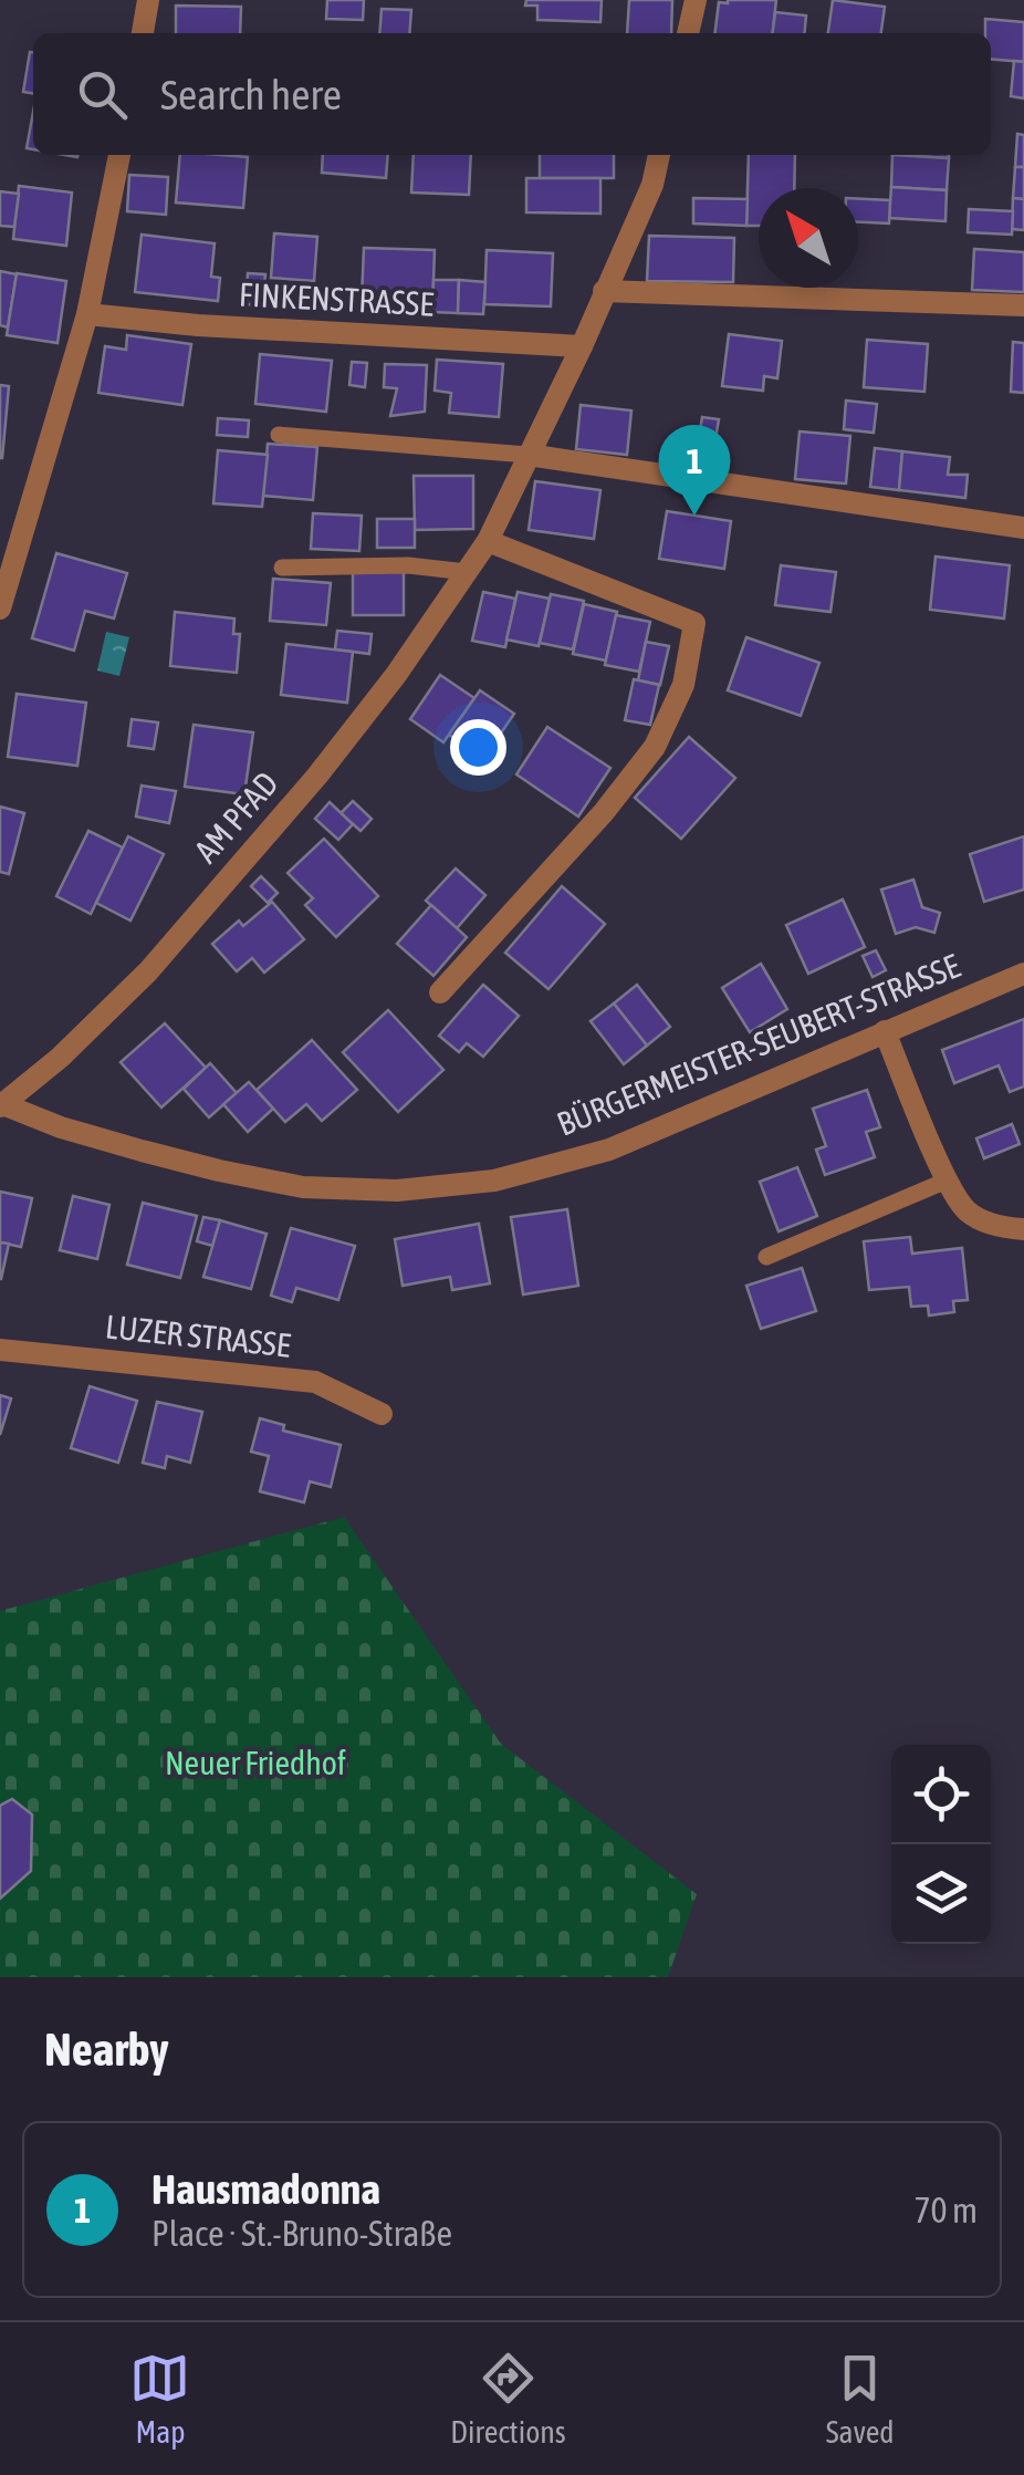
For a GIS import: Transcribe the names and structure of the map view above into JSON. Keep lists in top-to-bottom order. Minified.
{"streets":{"street":["FINKENSTRASSE","AM PFAD","BÜRGERMEISTER-SEUBERT-STRASSE","LUZER STRASSE"]},"crossings":[["FINKENSTRASSE","AM PFAD"],["AM PFAD","BÜRGERMEISTER-SEUBERT-STRASSE"]],"parks":["Neuer Friedhof"],"north":"top left","page":{"search":"Search here","pins":"1","heading":"Nearby","list":[{"mark":"1","name":"Hausmadonna","note":"Place · St.-Bruno-Straße","value":"70 m"}],"nav":["Map","Directions","Saved"]}}
